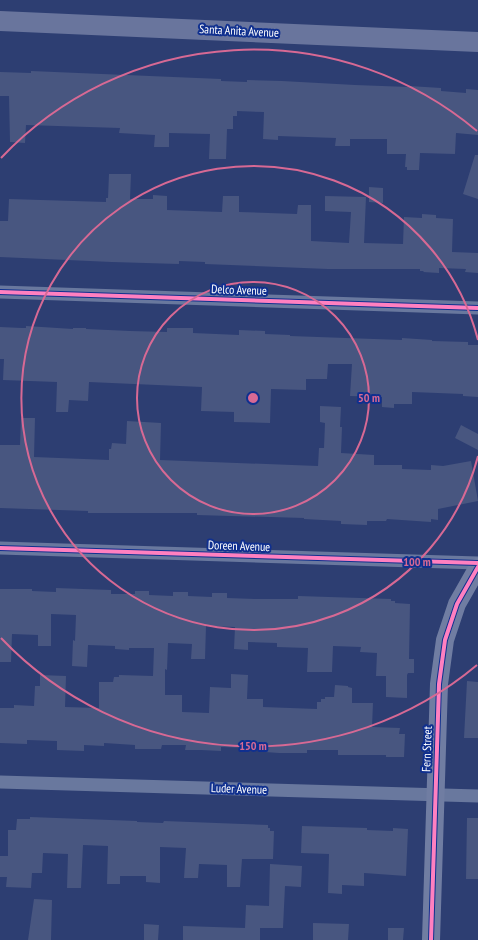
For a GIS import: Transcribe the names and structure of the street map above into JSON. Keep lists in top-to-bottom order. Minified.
{"streets":{"main road":["Santa Anita Avenue"],"street":["Delco Avenue","Doreen Avenue","Fern Street","Luder Avenue"]},"crossings":[["Fern Street","Luder Avenue"]],"rings":["50 m","100 m","150 m"]}
